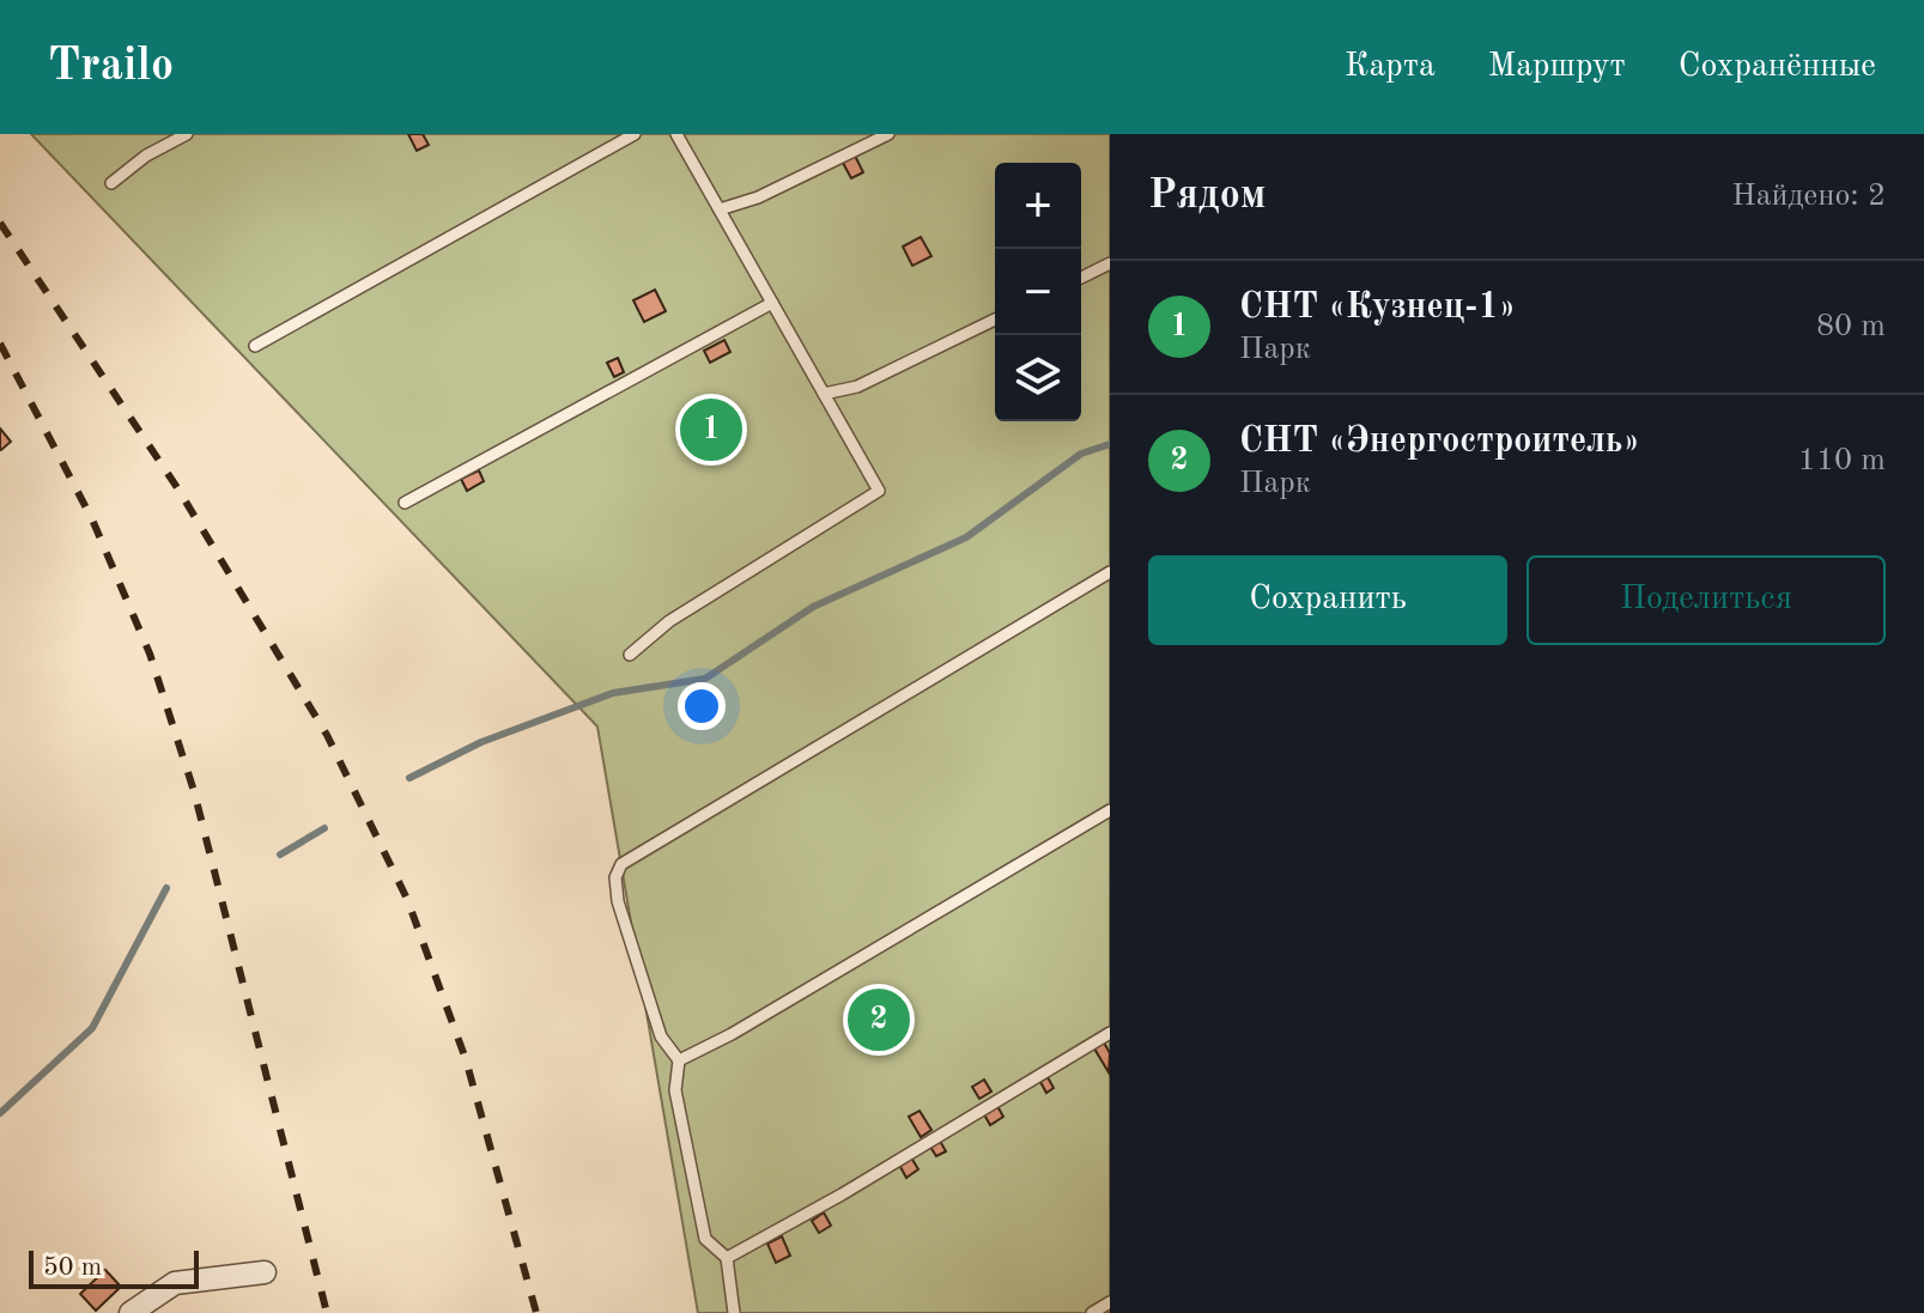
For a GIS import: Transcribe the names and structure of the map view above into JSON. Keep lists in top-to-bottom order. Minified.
{"scale_bar":"50 m","page":{"header":"Trailo","nav":["Карта","Маршрут","Сохранённые"],"heading":["Рядом","Найдено: 2"],"map_buttons":["+","−"],"list":[{"mark":"1","name":"СНТ «Кузнец-1»","note":"Парк","value":"80 m"},{"mark":"2","name":"СНТ «Энергостроитель»","note":"Парк","value":"110 m"}],"pins":["1","2"],"buttons":["Сохранить","Поделиться"],"scale":"50 m"}}
